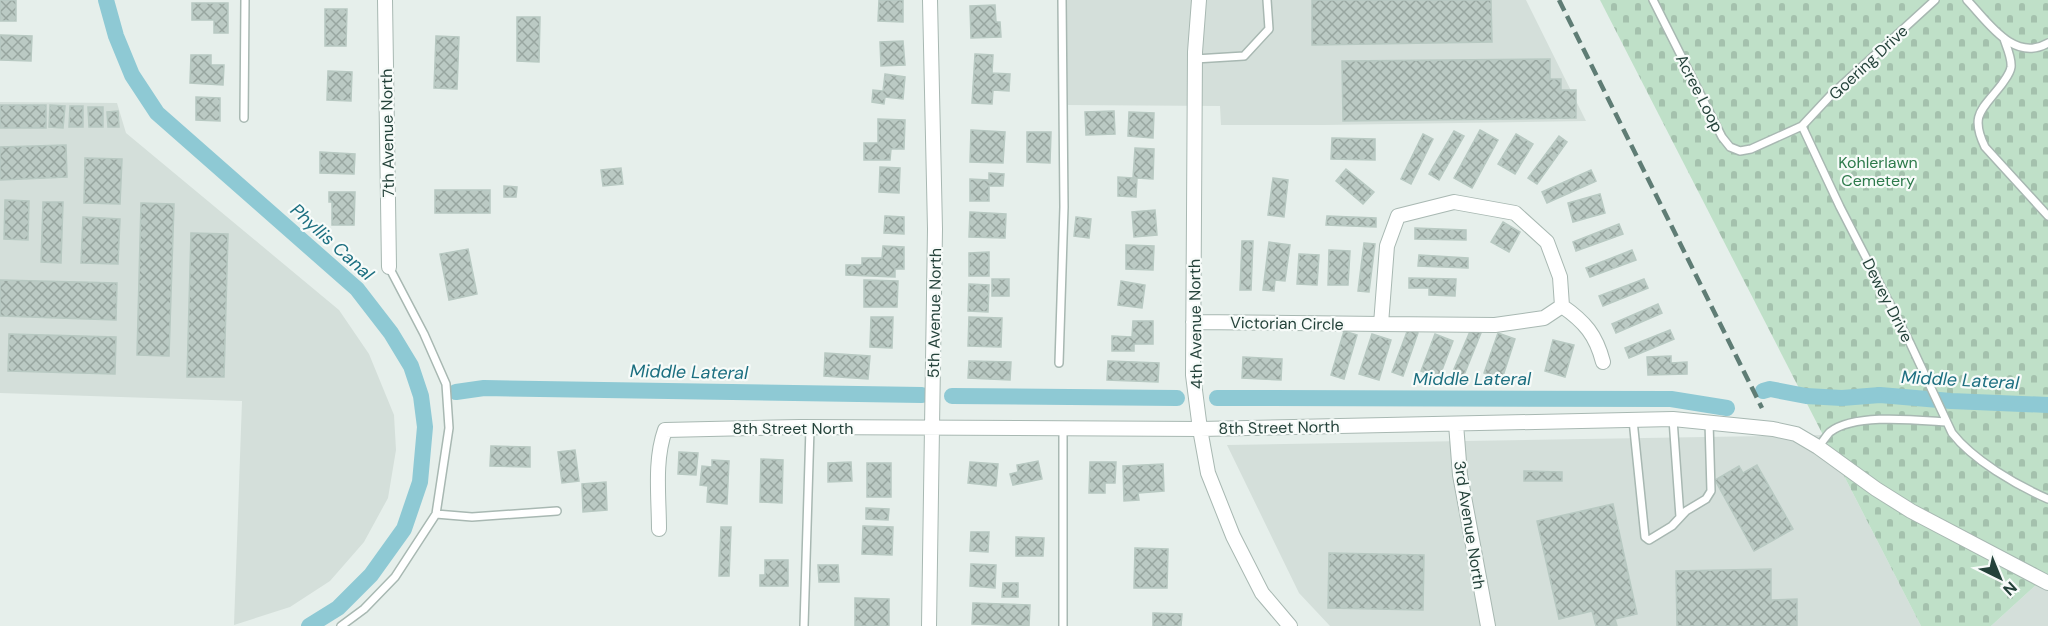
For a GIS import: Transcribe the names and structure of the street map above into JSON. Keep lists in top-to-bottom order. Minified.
{"streets":{"street":["7th Avenue North","5th Avenue North","Victorian Circle","4th Avenue North","8th Street North","3rd Avenue North"],"lane":["Goering Drive","Acree Loop","Dewey Drive"]},"crossings":[["Goering Drive","Acree Loop"],["Goering Drive","Dewey Drive"],["Acree Loop","Dewey Drive"],["5th Avenue North","8th Street North"],["Victorian Circle","4th Avenue North"],["4th Avenue North","8th Street North"],["8th Street North","3rd Avenue North"]],"water":["Phyllis Canal","Middle Lateral"],"parks":["Kohlerlawn Cemetery"],"north":"bottom right"}
